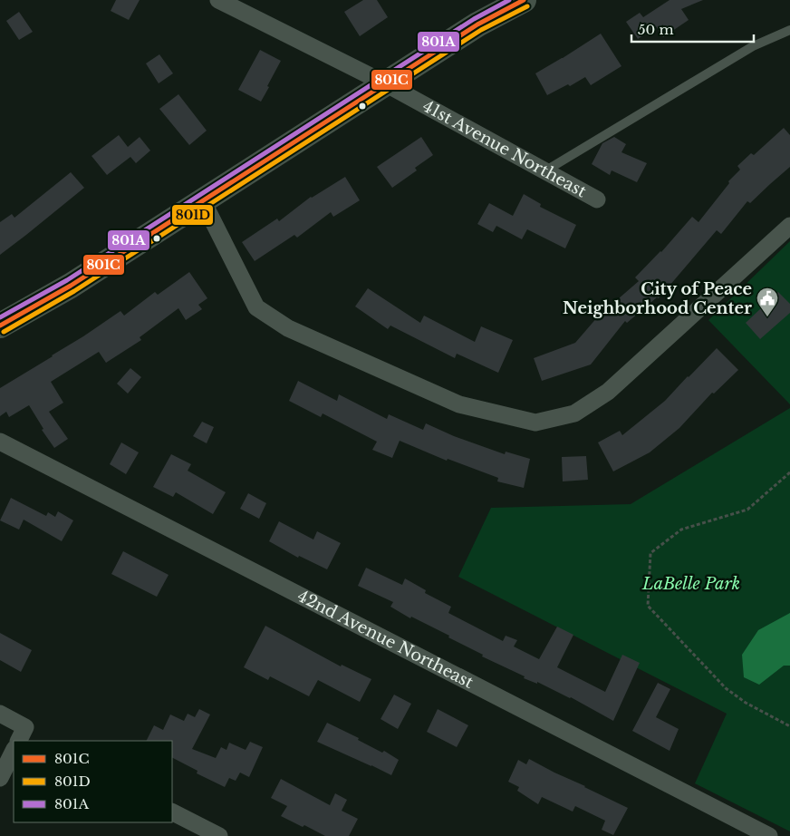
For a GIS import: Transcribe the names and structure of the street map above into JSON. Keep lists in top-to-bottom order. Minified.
{"streets":{"street":["41st Avenue Northeast","42nd Avenue Northeast"]},"parks":["LaBelle Park"],"places":{"public building":["City of Peace Neighborhood Center"]},"lines":["transit line 801C","transit line 801A","transit line 801D"],"legend":["801C","801D","801A"],"scale_bar":"50 m"}
